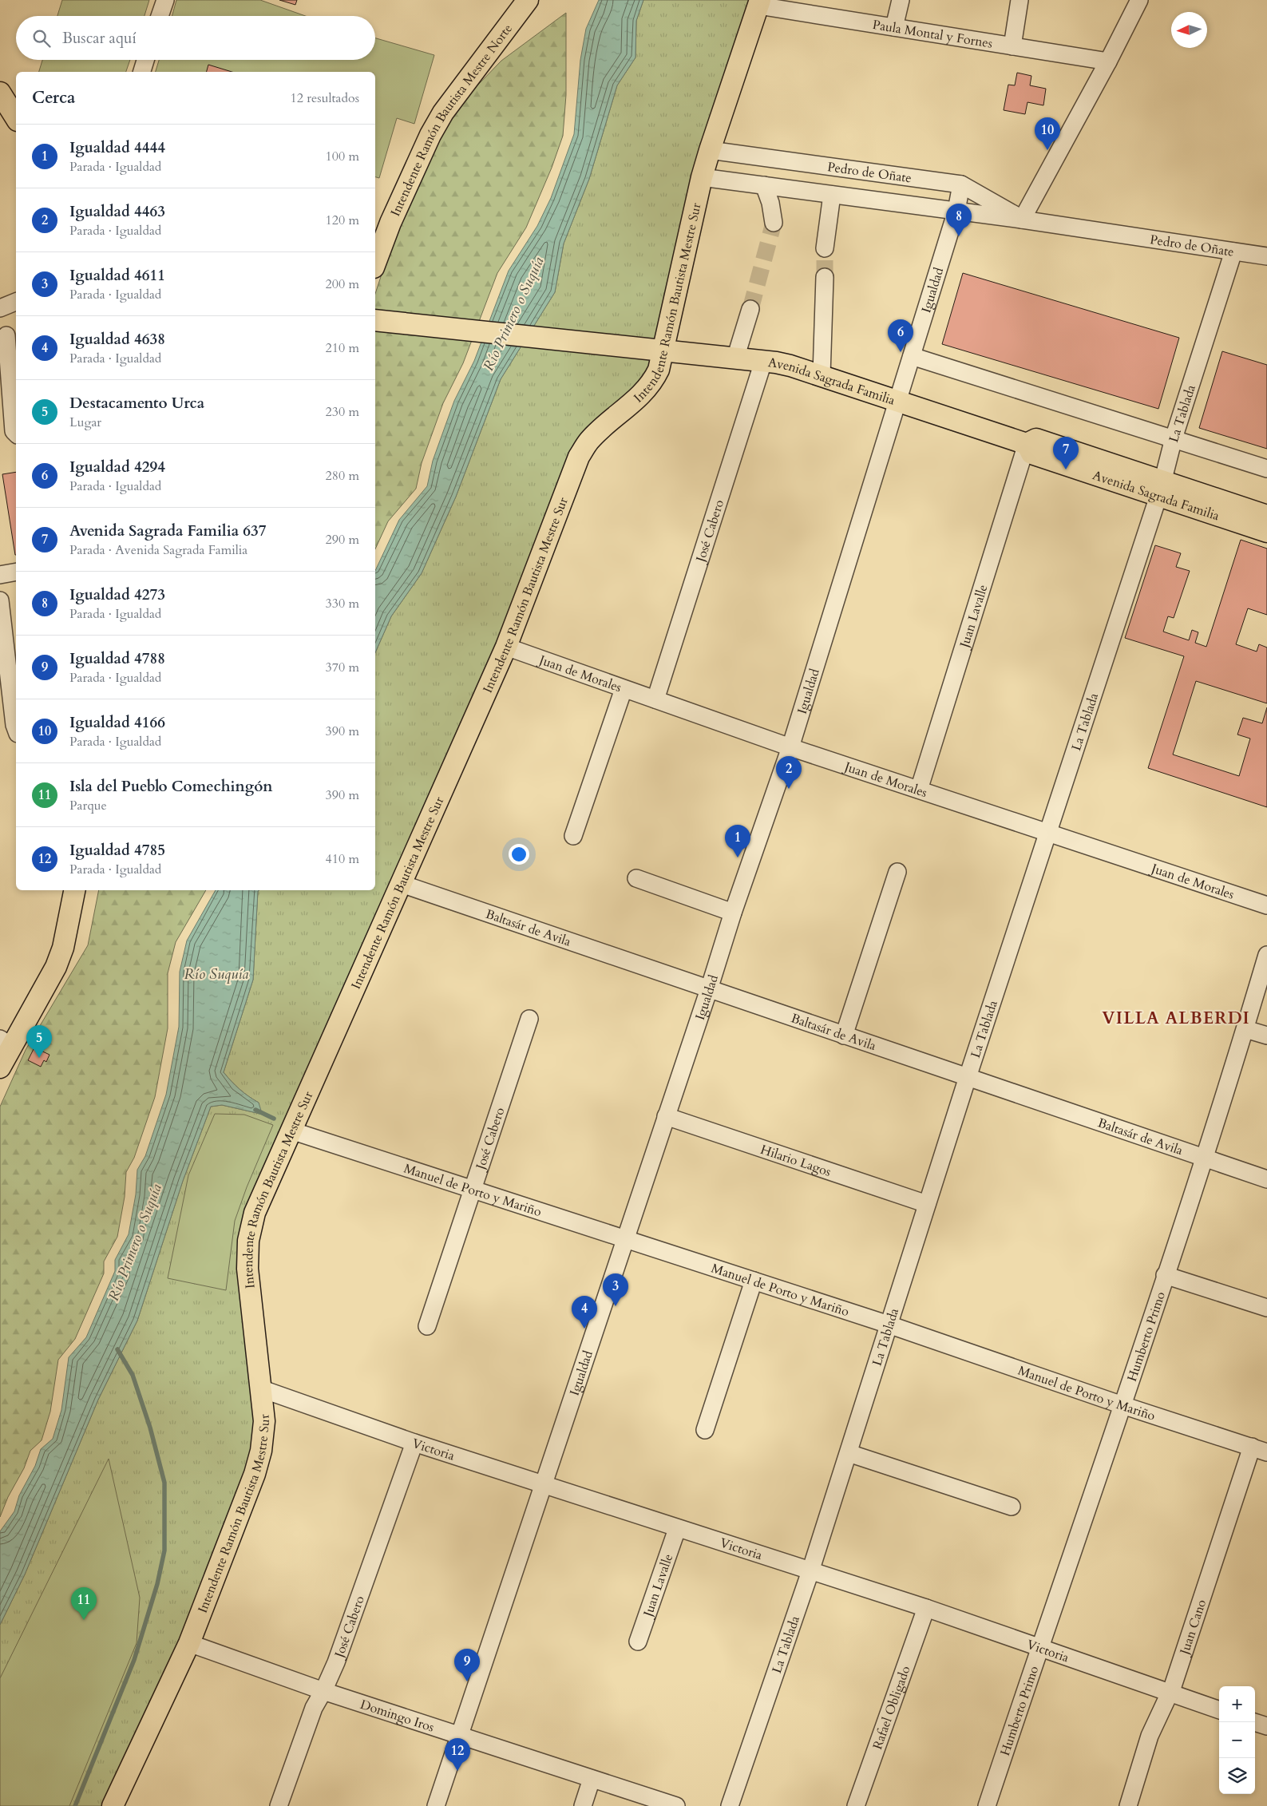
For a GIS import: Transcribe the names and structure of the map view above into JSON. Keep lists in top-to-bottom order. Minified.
{"streets":{"main road":["Intendente Ramón Bautista Mestre Norte","Intendente Ramón Bautista Mestre Sur","Avenida Sagrada Familia"],"street":["Paula Montal y Fornes","Pedro de Oñate","Igualdad","La Tablada","José Cabero","Juan Lavalle","Juan de Morales","Baltasár de Avila","Hilario Lagos","Manuel de Porto y Mariño","Humberto Primo","Victoria","Juan Cano","Rafael Obligado","Domingo Iros"]},"crossings":[["Paula Montal y Fornes","Intendente Ramón Bautista Mestre Sur"],["Pedro de Oñate","Igualdad"],["Pedro de Oñate","Intendente Ramón Bautista Mestre Sur"],["Pedro de Oñate","La Tablada"],["Igualdad","Avenida Sagrada Familia"],["Igualdad","Juan de Morales"],["Igualdad","Baltasár de Avila"],["Igualdad","Hilario Lagos"],["Igualdad","Manuel de Porto y Mariño"],["Igualdad","Victoria"],["Igualdad","Domingo Iros"],["Intendente Ramón Bautista Mestre Sur","Avenida Sagrada Familia"],["Intendente Ramón Bautista Mestre Sur","Juan de Morales"],["Intendente Ramón Bautista Mestre Sur","Baltasár de Avila"],["Intendente Ramón Bautista Mestre Sur","Manuel de Porto y Mariño"],["Intendente Ramón Bautista Mestre Sur","Victoria"],["Intendente Ramón Bautista Mestre Sur","Domingo Iros"],["Avenida Sagrada Familia","La Tablada"],["Avenida Sagrada Familia","José Cabero"],["Avenida Sagrada Familia","Juan Lavalle"],["La Tablada","Juan de Morales"],["La Tablada","Baltasár de Avila"],["La Tablada","Hilario Lagos"],["La Tablada","Manuel de Porto y Mariño"],["La Tablada","Victoria"],["José Cabero","Juan de Morales"],["José Cabero","Manuel de Porto y Mariño"],["José Cabero","Victoria"],["José Cabero","Domingo Iros"],["Juan Lavalle","Juan de Morales"],["Juan Lavalle","Victoria"],["Baltasár de Avila","Humberto Primo"],["Manuel de Porto y Mariño","Humberto Primo"],["Manuel de Porto y Mariño","Juan Cano"],["Humberto Primo","Victoria"],["Victoria","Juan Cano"],["Victoria","Rafael Obligado"]],"districts":["VILLA ALBERDI"],"water":["Río Primero o Suquía","Río Suquía"],"north":"left","page":{"search":"Buscar aquí","heading":["Cerca","12 resultados"],"pins":["10","8","6","7","2","1","5","3","4","11","9","12"],"list":[{"mark":"1","name":"Igualdad 4444","note":"Parada · Igualdad","value":"100 m"},{"mark":"2","name":"Igualdad 4463","note":"Parada · Igualdad","value":"120 m"},{"mark":"3","name":"Igualdad 4611","note":"Parada · Igualdad","value":"200 m"},{"mark":"4","name":"Igualdad 4638","note":"Parada · Igualdad","value":"210 m"},{"mark":"5","name":"Destacamento Urca","note":"Lugar","value":"230 m"},{"mark":"6","name":"Igualdad 4294","note":"Parada · Igualdad","value":"280 m"},{"mark":"7","name":"Avenida Sagrada Familia 637","note":"Parada · Avenida Sagrada Familia","value":"290 m"},{"mark":"8","name":"Igualdad 4273","note":"Parada · Igualdad","value":"330 m"},{"mark":"9","name":"Igualdad 4788","note":"Parada · Igualdad","value":"370 m"},{"mark":"10","name":"Igualdad 4166","note":"Parada · Igualdad","value":"390 m"},{"mark":"11","name":"Isla del Pueblo Comechingón","note":"Parque","value":"390 m"},{"mark":"12","name":"Igualdad 4785","note":"Parada · Igualdad","value":"410 m"}],"map_buttons":["+","−"]}}
